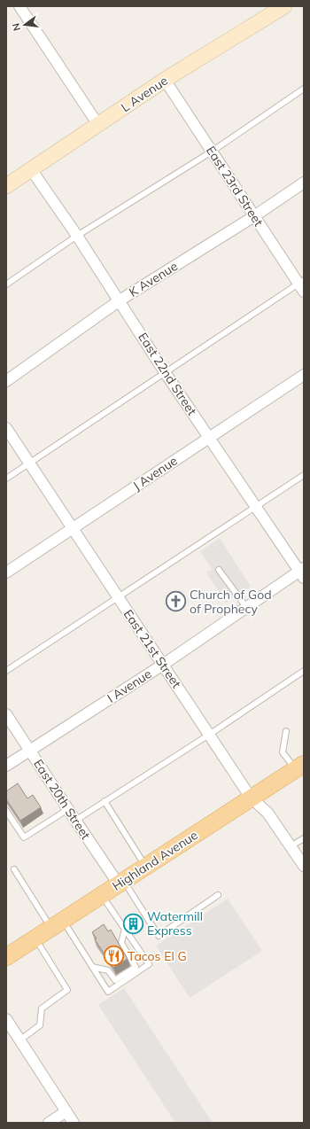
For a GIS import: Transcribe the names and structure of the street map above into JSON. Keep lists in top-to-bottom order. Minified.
{"streets":{"main road":["Highland Avenue"],"street":["L Avenue","East 23rd Street","K Avenue","East 22nd Street","J Avenue","East 21st Street","I Avenue","East 20th Street"]},"crossings":[["L Avenue","East 23rd Street"],["L Avenue","East 22nd Street"],["East 23rd Street","K Avenue"],["K Avenue","East 22nd Street"],["East 22nd Street","J Avenue"],["East 22nd Street","I Avenue"],["J Avenue","East 21st Street"],["East 21st Street","I Avenue"],["East 21st Street","Highland Avenue"],["I Avenue","East 20th Street"],["East 20th Street","Highland Avenue"]],"places":{"church":["Church of God of Prophecy"],"building":["Watermill Express"],"restaurant":["Tacos El G"]},"north":"left"}
